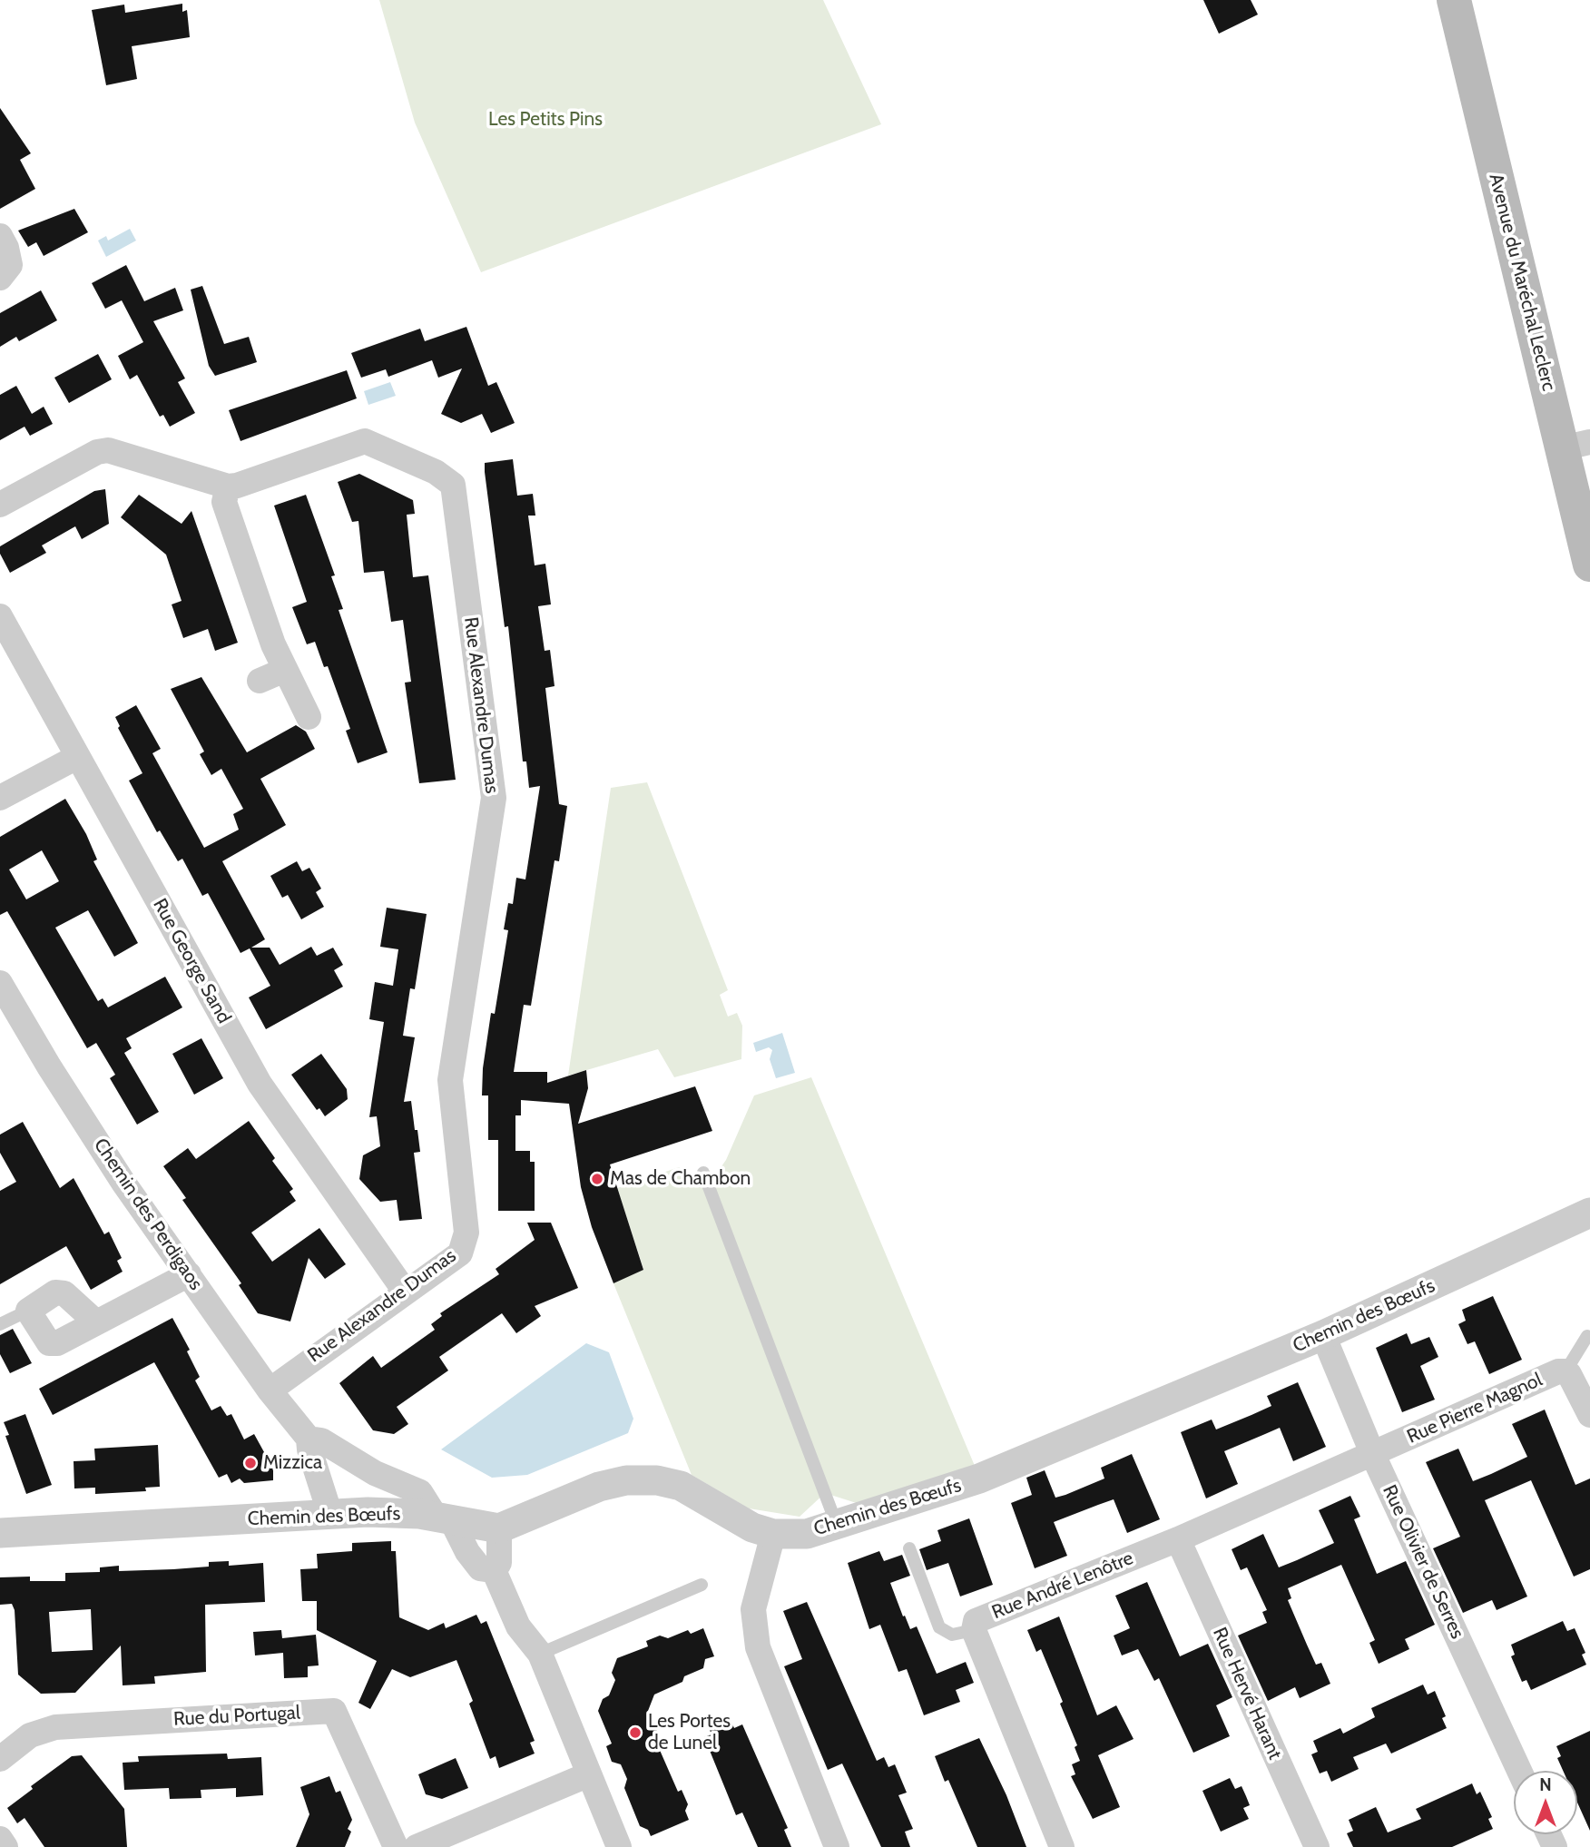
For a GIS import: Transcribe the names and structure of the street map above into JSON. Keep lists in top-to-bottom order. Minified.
{"streets":{"main road":["Avenue du Maréchal Leclerc"],"street":["Rue Alexandre Dumas","Rue George Sand","Chemin des Perdigaos","Chemin des Bœufs","Rue Pierre Magnol","Rue Olivier de Serres","Rue André Lenôtre","Rue Hervé Harant","Rue du Portugal"]},"crossings":[["Rue Alexandre Dumas","Rue George Sand"],["Rue Alexandre Dumas","Chemin des Perdigaos"],["Chemin des Perdigaos","Chemin des Bœufs"],["Chemin des Bœufs","Rue Olivier de Serres"],["Rue Pierre Magnol","Rue Olivier de Serres"],["Rue Pierre Magnol","Rue André Lenôtre"],["Rue Olivier de Serres","Rue André Lenôtre"],["Rue André Lenôtre","Rue Hervé Harant"]],"parks":["Les Petits Pins"],"places":["Mas de Chambon","Mizzica","Les Portes de Lunel"],"north":"top"}
